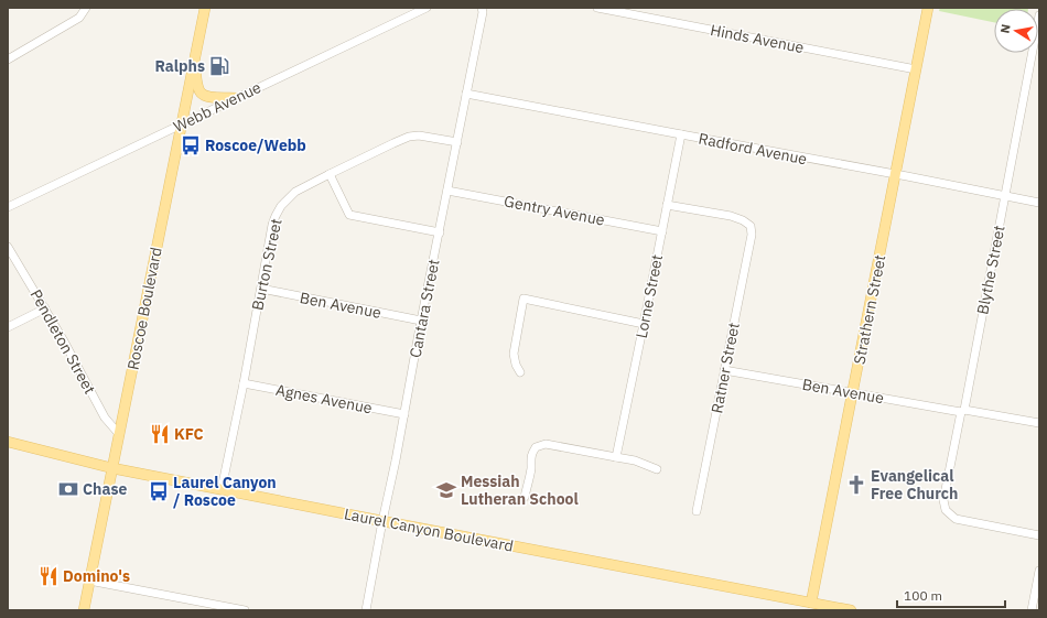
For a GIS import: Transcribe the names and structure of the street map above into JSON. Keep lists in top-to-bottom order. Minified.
{"streets":{"main road":["Roscoe Boulevard","Strathern Street","Laurel Canyon Boulevard"],"street":["Hinds Avenue","Webb Avenue","Radford Avenue","Gentry Avenue","Burton Street","Blythe Street","Lorne Street","Ben Avenue","Cantara Street","Pendleton Street","Ratner Street","Agnes Avenue"]},"crossings":[["Hinds Avenue","Strathern Street"],["Webb Avenue","Roscoe Boulevard"],["Radford Avenue","Blythe Street"],["Radford Avenue","Lorne Street"],["Radford Avenue","Cantara Street"],["Radford Avenue","Strathern Street"],["Gentry Avenue","Lorne Street"],["Gentry Avenue","Cantara Street"],["Burton Street","Ben Avenue"],["Burton Street","Cantara Street"],["Burton Street","Agnes Avenue"],["Burton Street","Laurel Canyon Boulevard"],["Blythe Street","Ben Avenue"],["Lorne Street","Ratner Street"],["Ben Avenue","Cantara Street"],["Ben Avenue","Strathern Street"],["Ben Avenue","Ratner Street"],["Roscoe Boulevard","Pendleton Street"],["Roscoe Boulevard","Laurel Canyon Boulevard"],["Cantara Street","Agnes Avenue"],["Cantara Street","Laurel Canyon Boulevard"],["Strathern Street","Laurel Canyon Boulevard"]],"places":{"fuel station":["Ralphs"],"bus stop":["Roscoe/Webb","Laurel Canyon / Roscoe"],"restaurant":["KFC","Domino's"],"church":["Evangelical Free Church"],"bank":["Chase"],"school or university":["Messiah Lutheran School"]},"scale_bar":"100 m","north":"left"}
